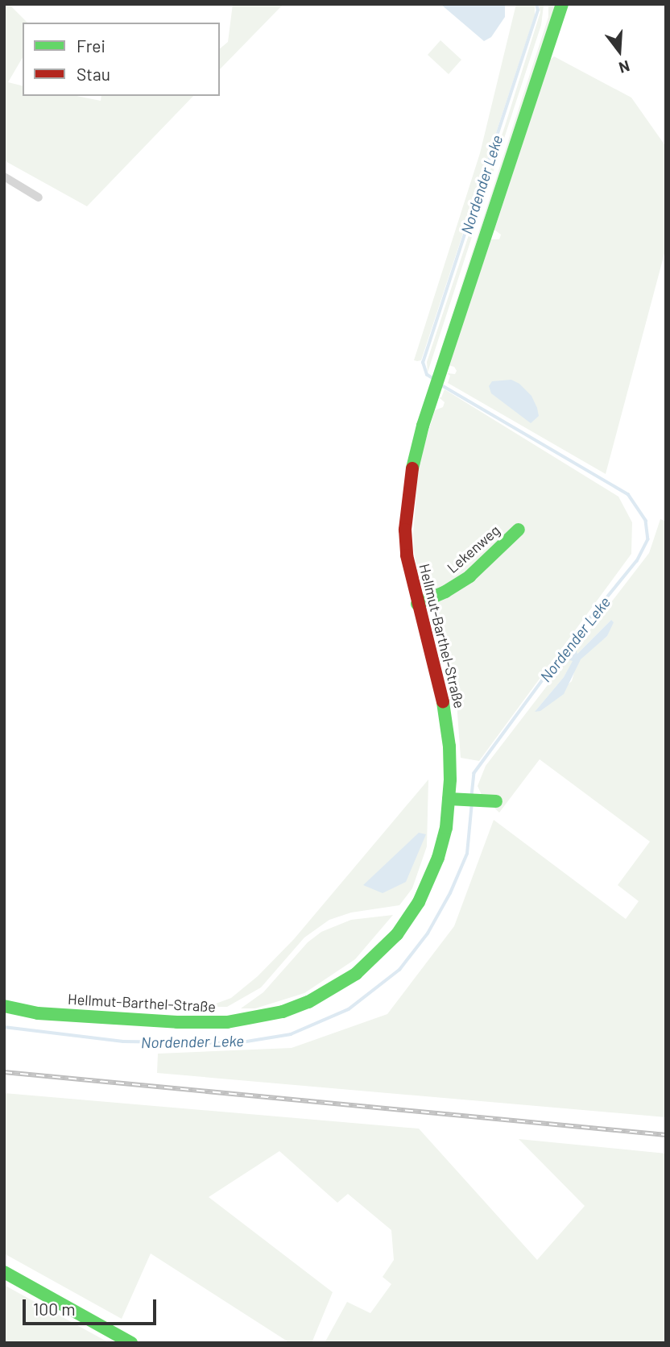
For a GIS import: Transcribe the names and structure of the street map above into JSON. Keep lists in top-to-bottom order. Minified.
{"streets":{"street":["Lekenweg","Hellmut-Barthel-Straße"]},"crossings":[["Lekenweg","Hellmut-Barthel-Straße"]],"water":["Nordender Leke"],"legend":["Frei","Stau"],"scale_bar":"100 m","north":"bottom"}
